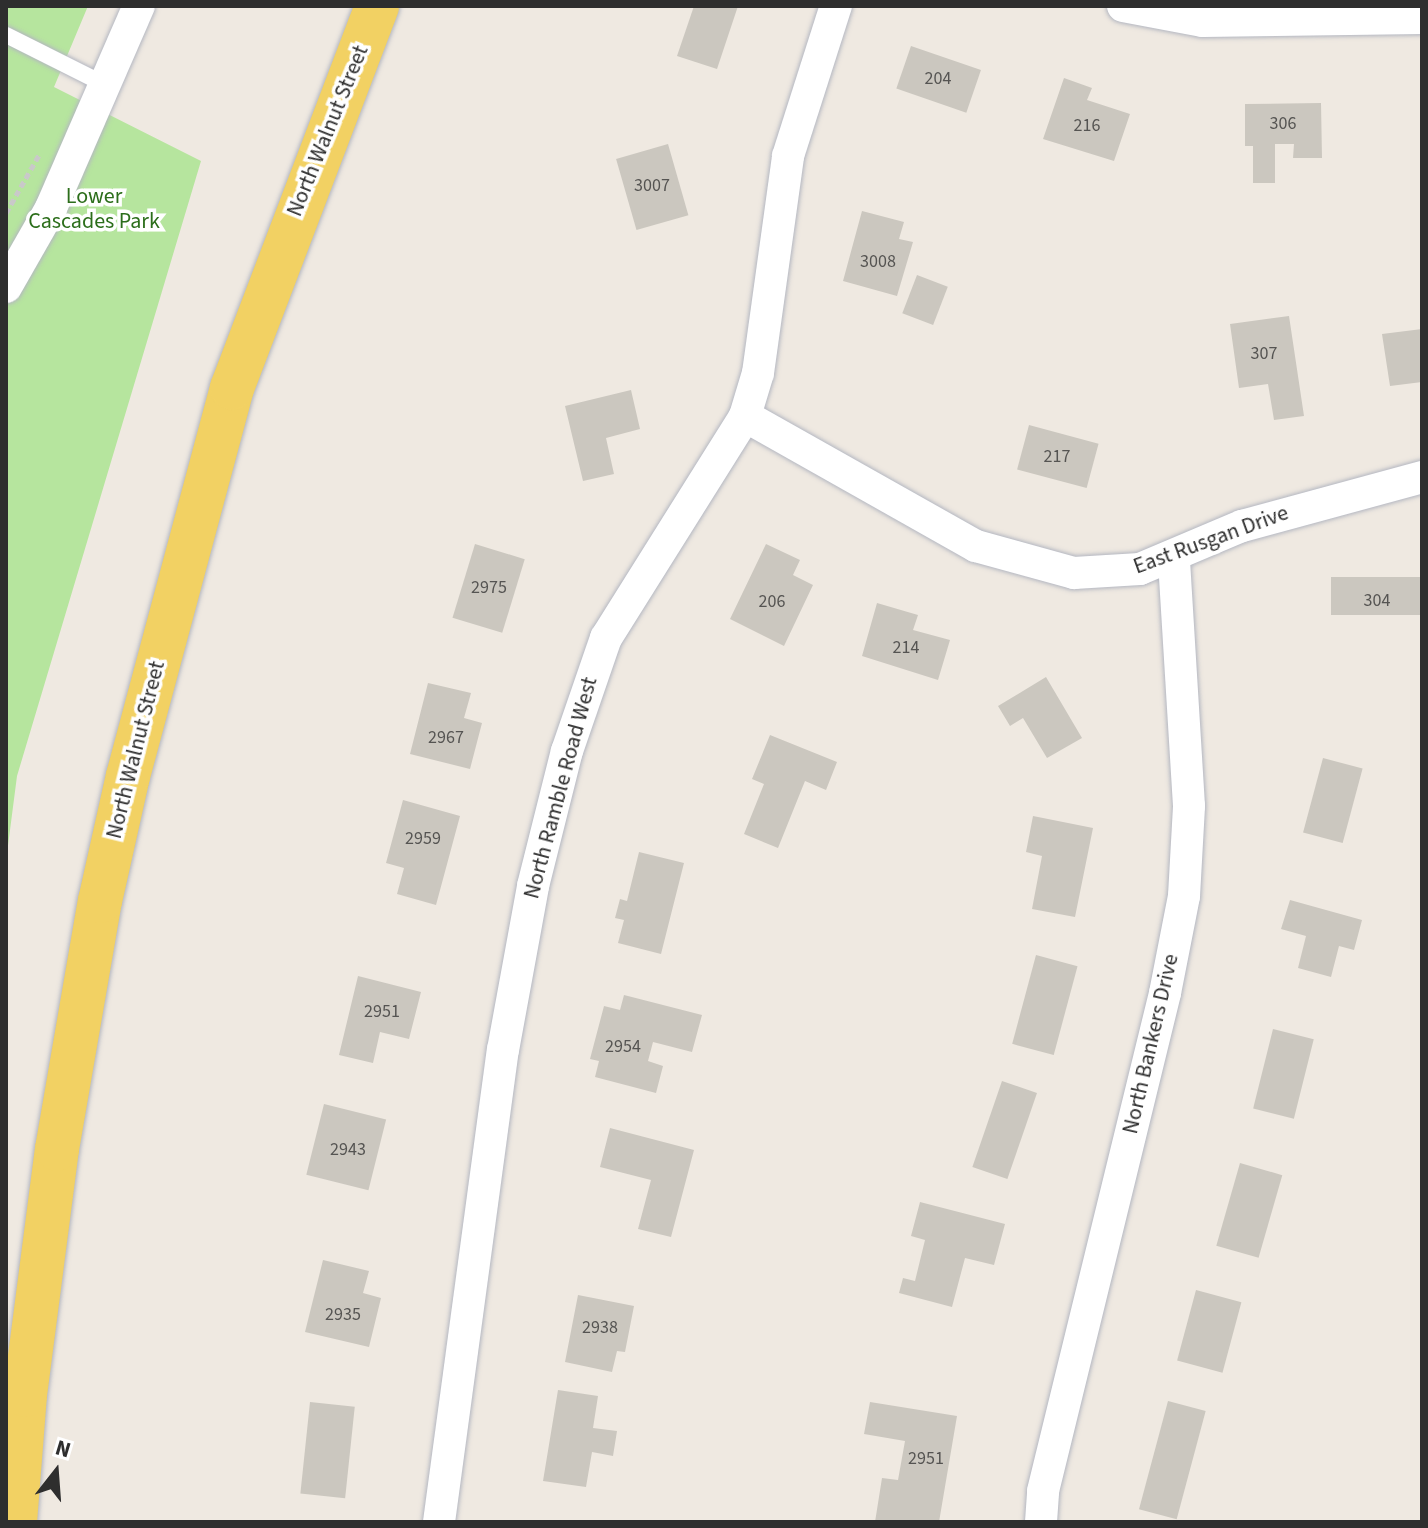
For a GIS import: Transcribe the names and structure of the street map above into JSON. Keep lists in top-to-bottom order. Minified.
{"streets":{"main road":["North Walnut Street"],"street":["East Rusgan Drive","North Ramble Road West","North Bankers Drive"]},"crossings":[["East Rusgan Drive","North Ramble Road West"],["East Rusgan Drive","North Bankers Drive"]],"parks":["Lower Cascades Park"],"house_numbers":["204","306","216","3007","3008","307","217","2975","304","206","214","2967","2959","2951","2954","2943","2935","2938","2951"],"north":"top"}
